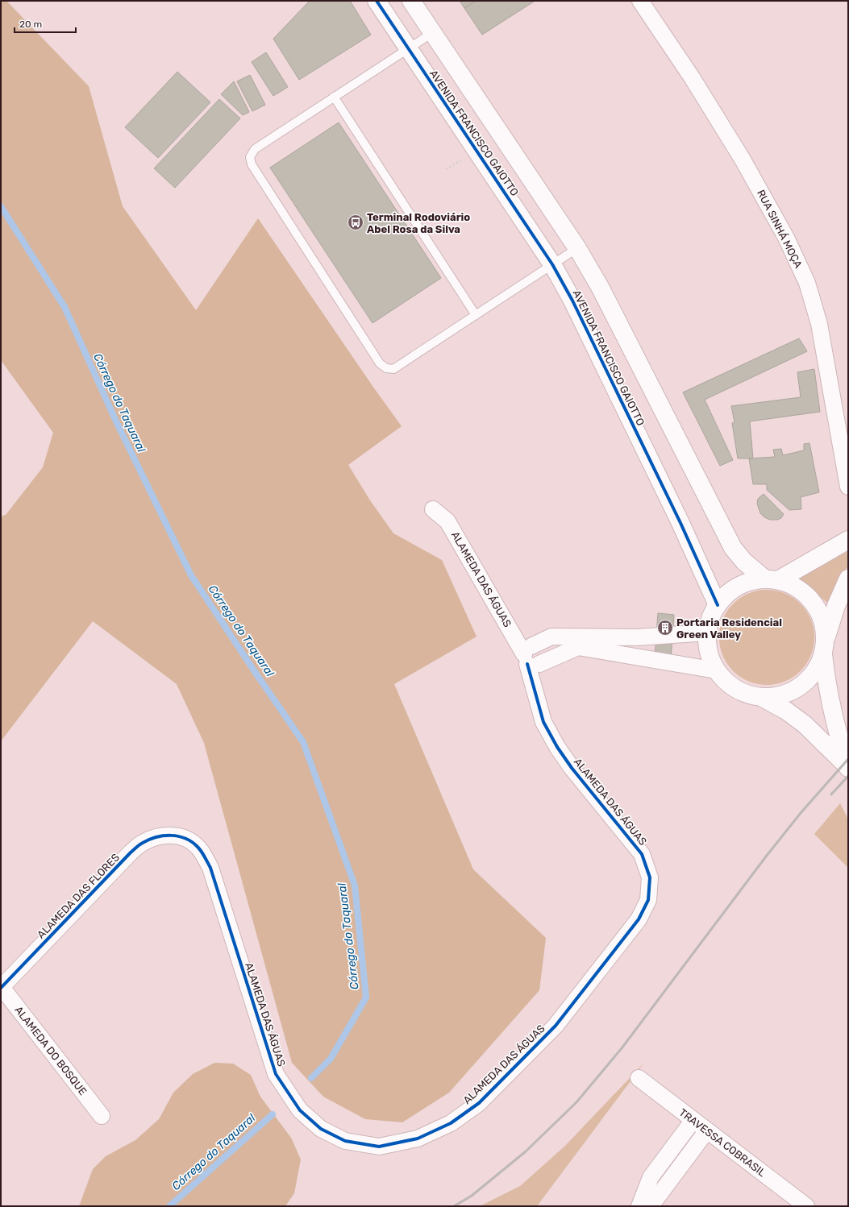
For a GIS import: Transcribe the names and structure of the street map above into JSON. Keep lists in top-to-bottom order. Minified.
{"streets":{"street":["AVENIDA FRANCISCO GAIOTTO","RUA SINHÁ MOÇA","ALAMEDA DAS ÁGUAS","ALAMEDA DAS FLORES","ALAMEDA DO BOSQUE","TRAVESSA COBRASIL"]},"crossings":[["ALAMEDA DAS ÁGUAS","ALAMEDA DAS FLORES"],["ALAMEDA DAS FLORES","ALAMEDA DO BOSQUE"]],"water":["Córrego do Taquaral"],"places":{"bus stop":["Terminal Rodoviário Abel Rosa da Silva"],"building":["Portaria Residencial Green Valley"]},"scale_bar":"20 m"}
